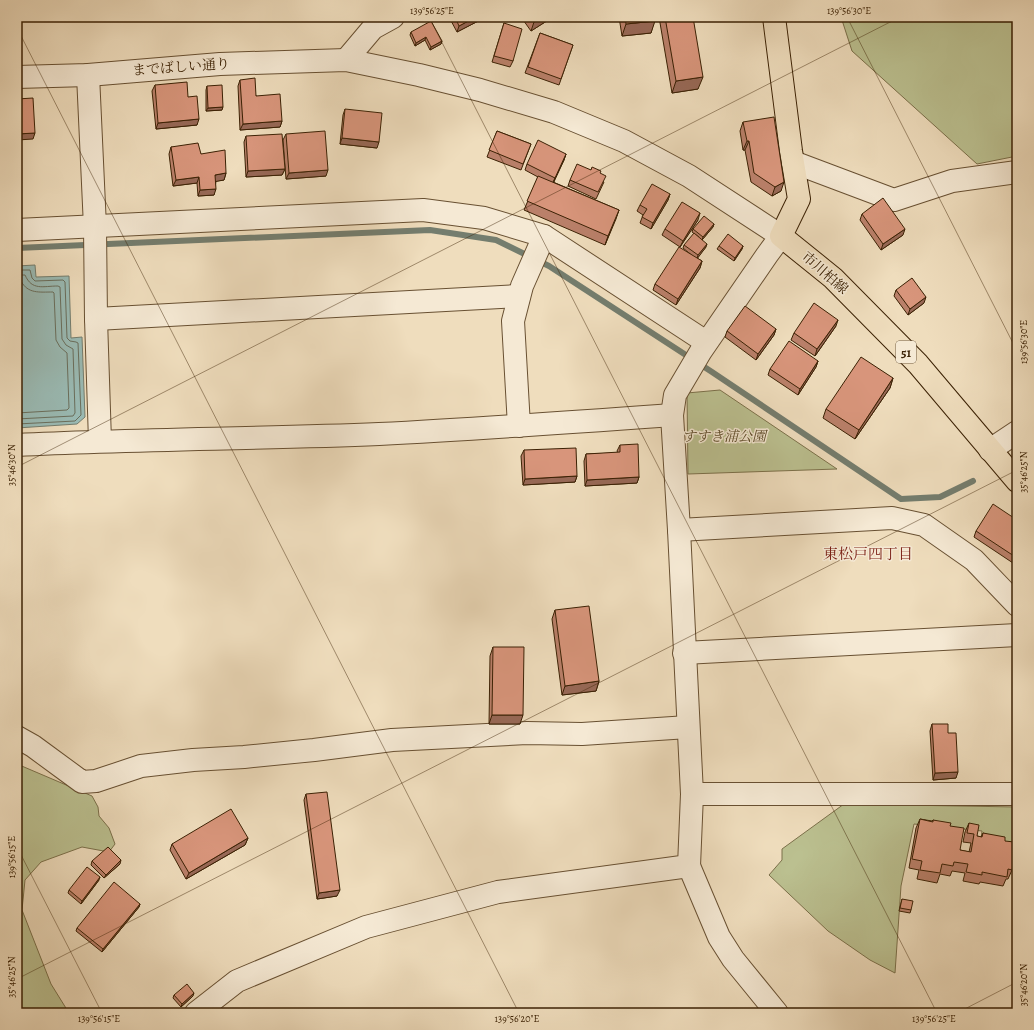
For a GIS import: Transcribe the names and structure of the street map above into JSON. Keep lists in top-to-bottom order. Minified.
{"streets":{"main road":["市川柏線","51"],"street":["までばしい通り"]},"crossings":[["までばしい通り","市川柏線"]],"districts":["東松戸四丁目"],"parks":["すすき浦公園"],"coordinates":["139°56'25\"E","139°56'30\"E","35°46'30\"N","35°46'25\"N","139°56'15\"E","35°46'20\"N","139°56'20\"E"]}
